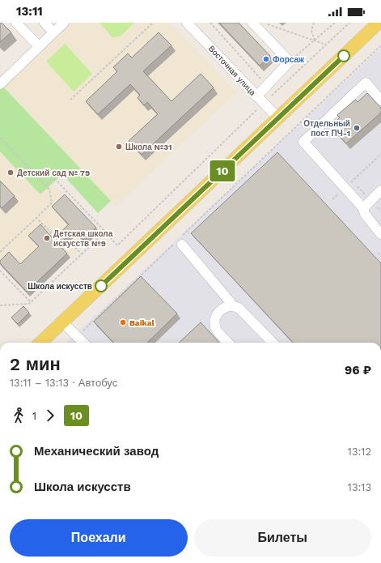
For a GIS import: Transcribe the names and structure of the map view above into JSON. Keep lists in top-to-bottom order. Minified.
{"streets":{"street":["Восточная улица"]},"places":["Форсаж","Отдельный пост ПЧ-1","Школа №31","Детский сад № 79","Детская школа искусств №9","Школа искусств","Baikal"],"lines":["bus line 10"],"page":{"status":"13:11","on_map":"10","heading":["2 мин","13:11 – 13:13 · Автобус","96 ₽"],"legs":["1","10"],"list":[{"name":"Механический завод","value":"13:12"},{"name":"Школа искусств","value":"13:13"}],"buttons":["Поехали","Билеты"]}}
